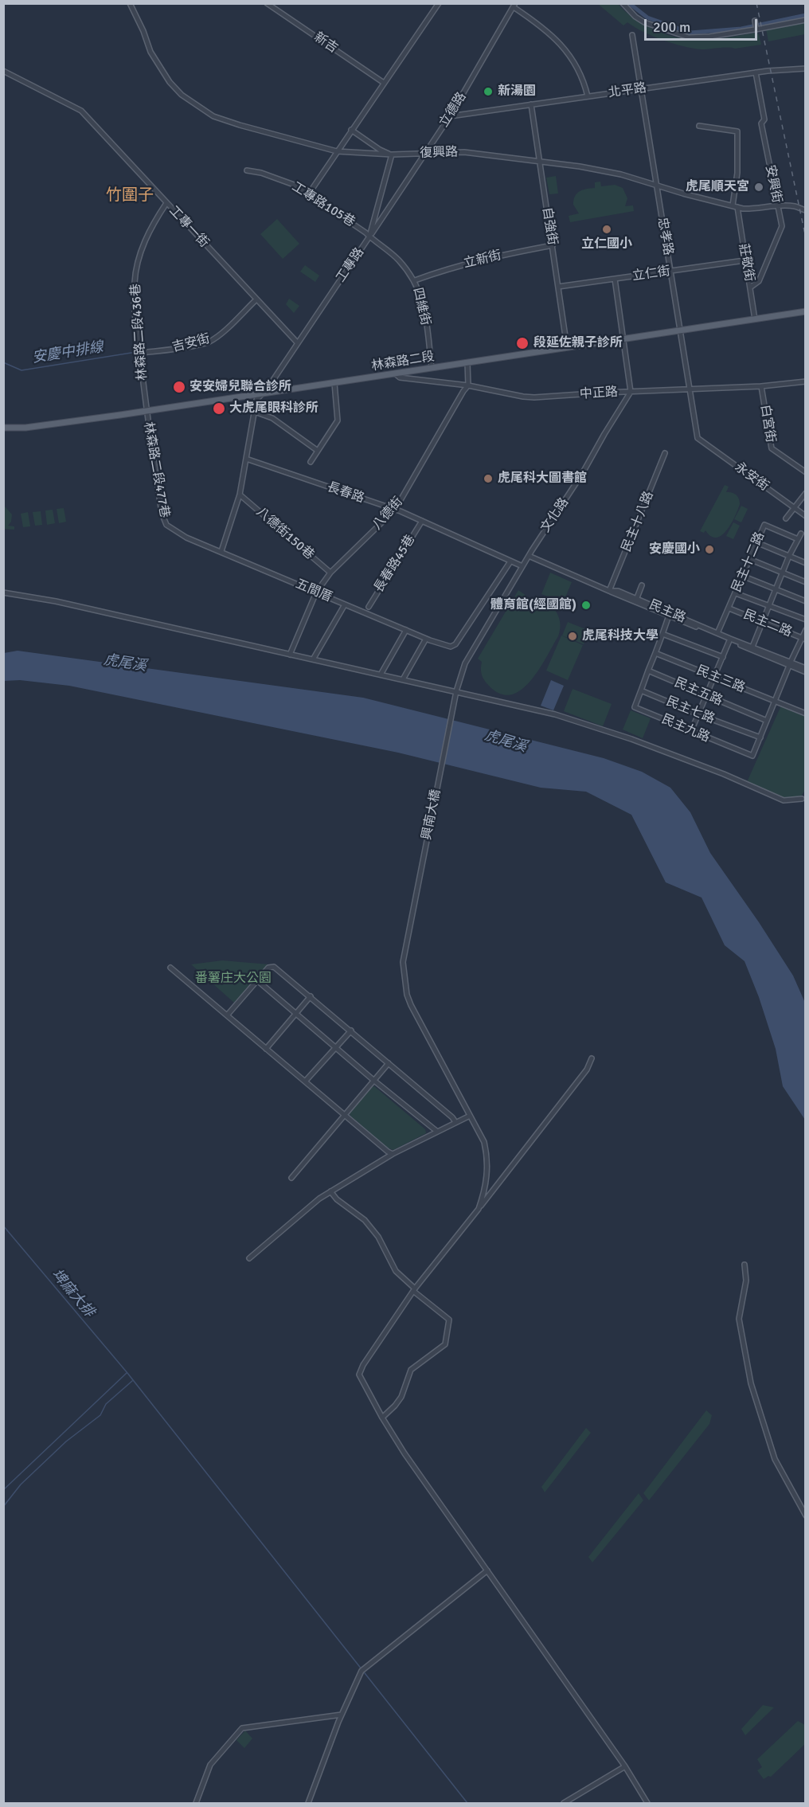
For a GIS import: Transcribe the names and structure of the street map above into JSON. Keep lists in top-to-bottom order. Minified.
{"streets":{"main road":["林森路二段"],"street":["新吉","北平路","立德路","復興路","安興街","工專路105巷","自強街","工專一街","忠孝路","立新街","莊敬街","工專路","立仁街","四維街","林森路二段436巷","吉安街","中正路","白宮街","林森路二段477巷","永安街","長春路","八德街","文化路","民主十八路","八德街150巷","民主十二路","長春路45巷","五間厝","民主路","民主二路","民主三路","民主五路","民主七路","民主九路","興南大橋"]},"crossings":[["北平路","立德路"],["北平路","安興街"],["北平路","自強街"],["北平路","忠孝路"],["立德路","復興路"],["立德路","工專路105巷"],["立德路","工專路"],["立德路","四維街"],["復興路","安興街"],["復興路","自強街"],["復興路","忠孝路"],["復興路","莊敬街"],["復興路","工專路"],["安興街","莊敬街"],["工專路105巷","工專路"],["工專路105巷","四維街"],["自強街","立新街"],["自強街","立仁街"],["自強街","林森路二段"],["工專一街","工專路"],["工專一街","林森路二段436巷"],["工專一街","吉安街"],["忠孝路","立仁街"],["忠孝路","林森路二段"],["忠孝路","中正路"],["忠孝路","永安街"],["立新街","四維街"],["莊敬街","立仁街"],["莊敬街","林森路二段"],["工專路","四維街"],["工專路","林森路二段"],["工專路","林森路二段477巷"],["工專路","長春路"],["工專路","八德街150巷"],["工專路","五間厝"],["四維街","林森路二段"],["林森路二段436巷","吉安街"],["林森路二段436巷","林森路二段"],["林森路二段436巷","林森路二段477巷"],["林森路二段","中正路"],["林森路二段","林森路二段477巷"],["中正路","白宮街"],["中正路","八德街"],["中正路","文化路"],["林森路二段477巷","五間厝"],["長春路","八德街"],["長春路","文化路"],["長春路","長春路45巷"],["八德街","八德街150巷"],["八德街","五間厝"],["文化路","民主路"],["文化路","興南大橋"],["民主十八路","民主路"],["民主十二路","民主路"],["民主十二路","民主二路"],["民主七路","民主九路"]],"districts":["竹圍子"],"water":["安慶中排線","虎尾溪","埤麻大排"],"parks":["番薯庄大公園"],"places":["新湯園","虎尾順天宮","立仁國小","段延佐親子診所","安安婦兒聯合診所","大虎尾眼科診所","虎尾科大圖書館","安慶國小","體育館(經國館)","虎尾科技大學"],"scale_bar":"200 m"}
